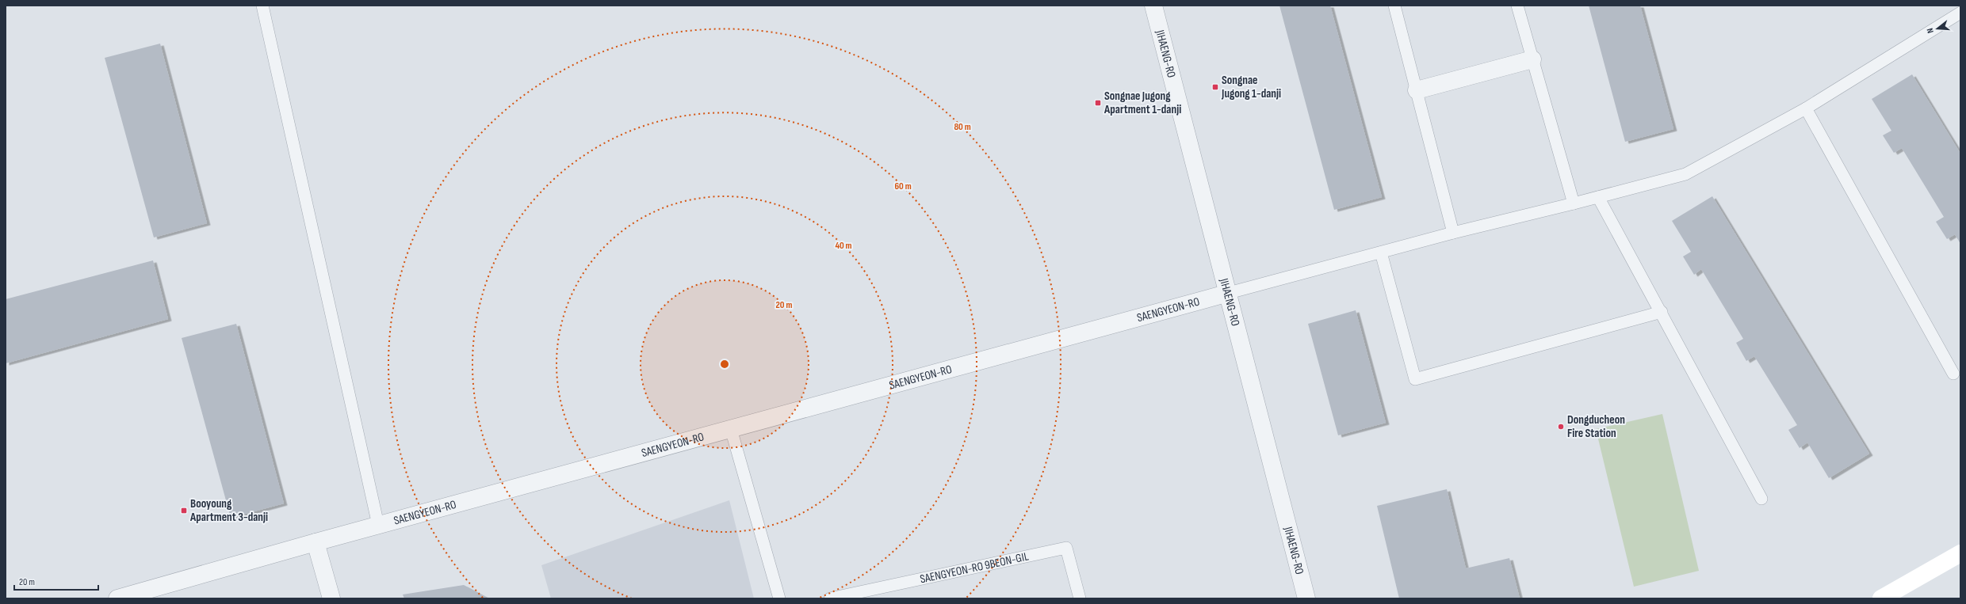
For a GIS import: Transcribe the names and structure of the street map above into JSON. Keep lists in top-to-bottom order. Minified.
{"streets":{"street":["JIHAENG-RO","SAENGYEON-RO"],"lane":["SAENGYEON-RO 9BEON-GIL"]},"crossings":[["JIHAENG-RO","SAENGYEON-RO"]],"places":{"transit":["Songnae Jugong 1-danji","Songnae Jugong Apartment 1-danji","Booyoung Apartment 3-danji"],"other":["Dongducheon Fire Station"]},"scale_bar":"20 m","north":"left","rings":["80 m","60 m","40 m","20 m"]}
